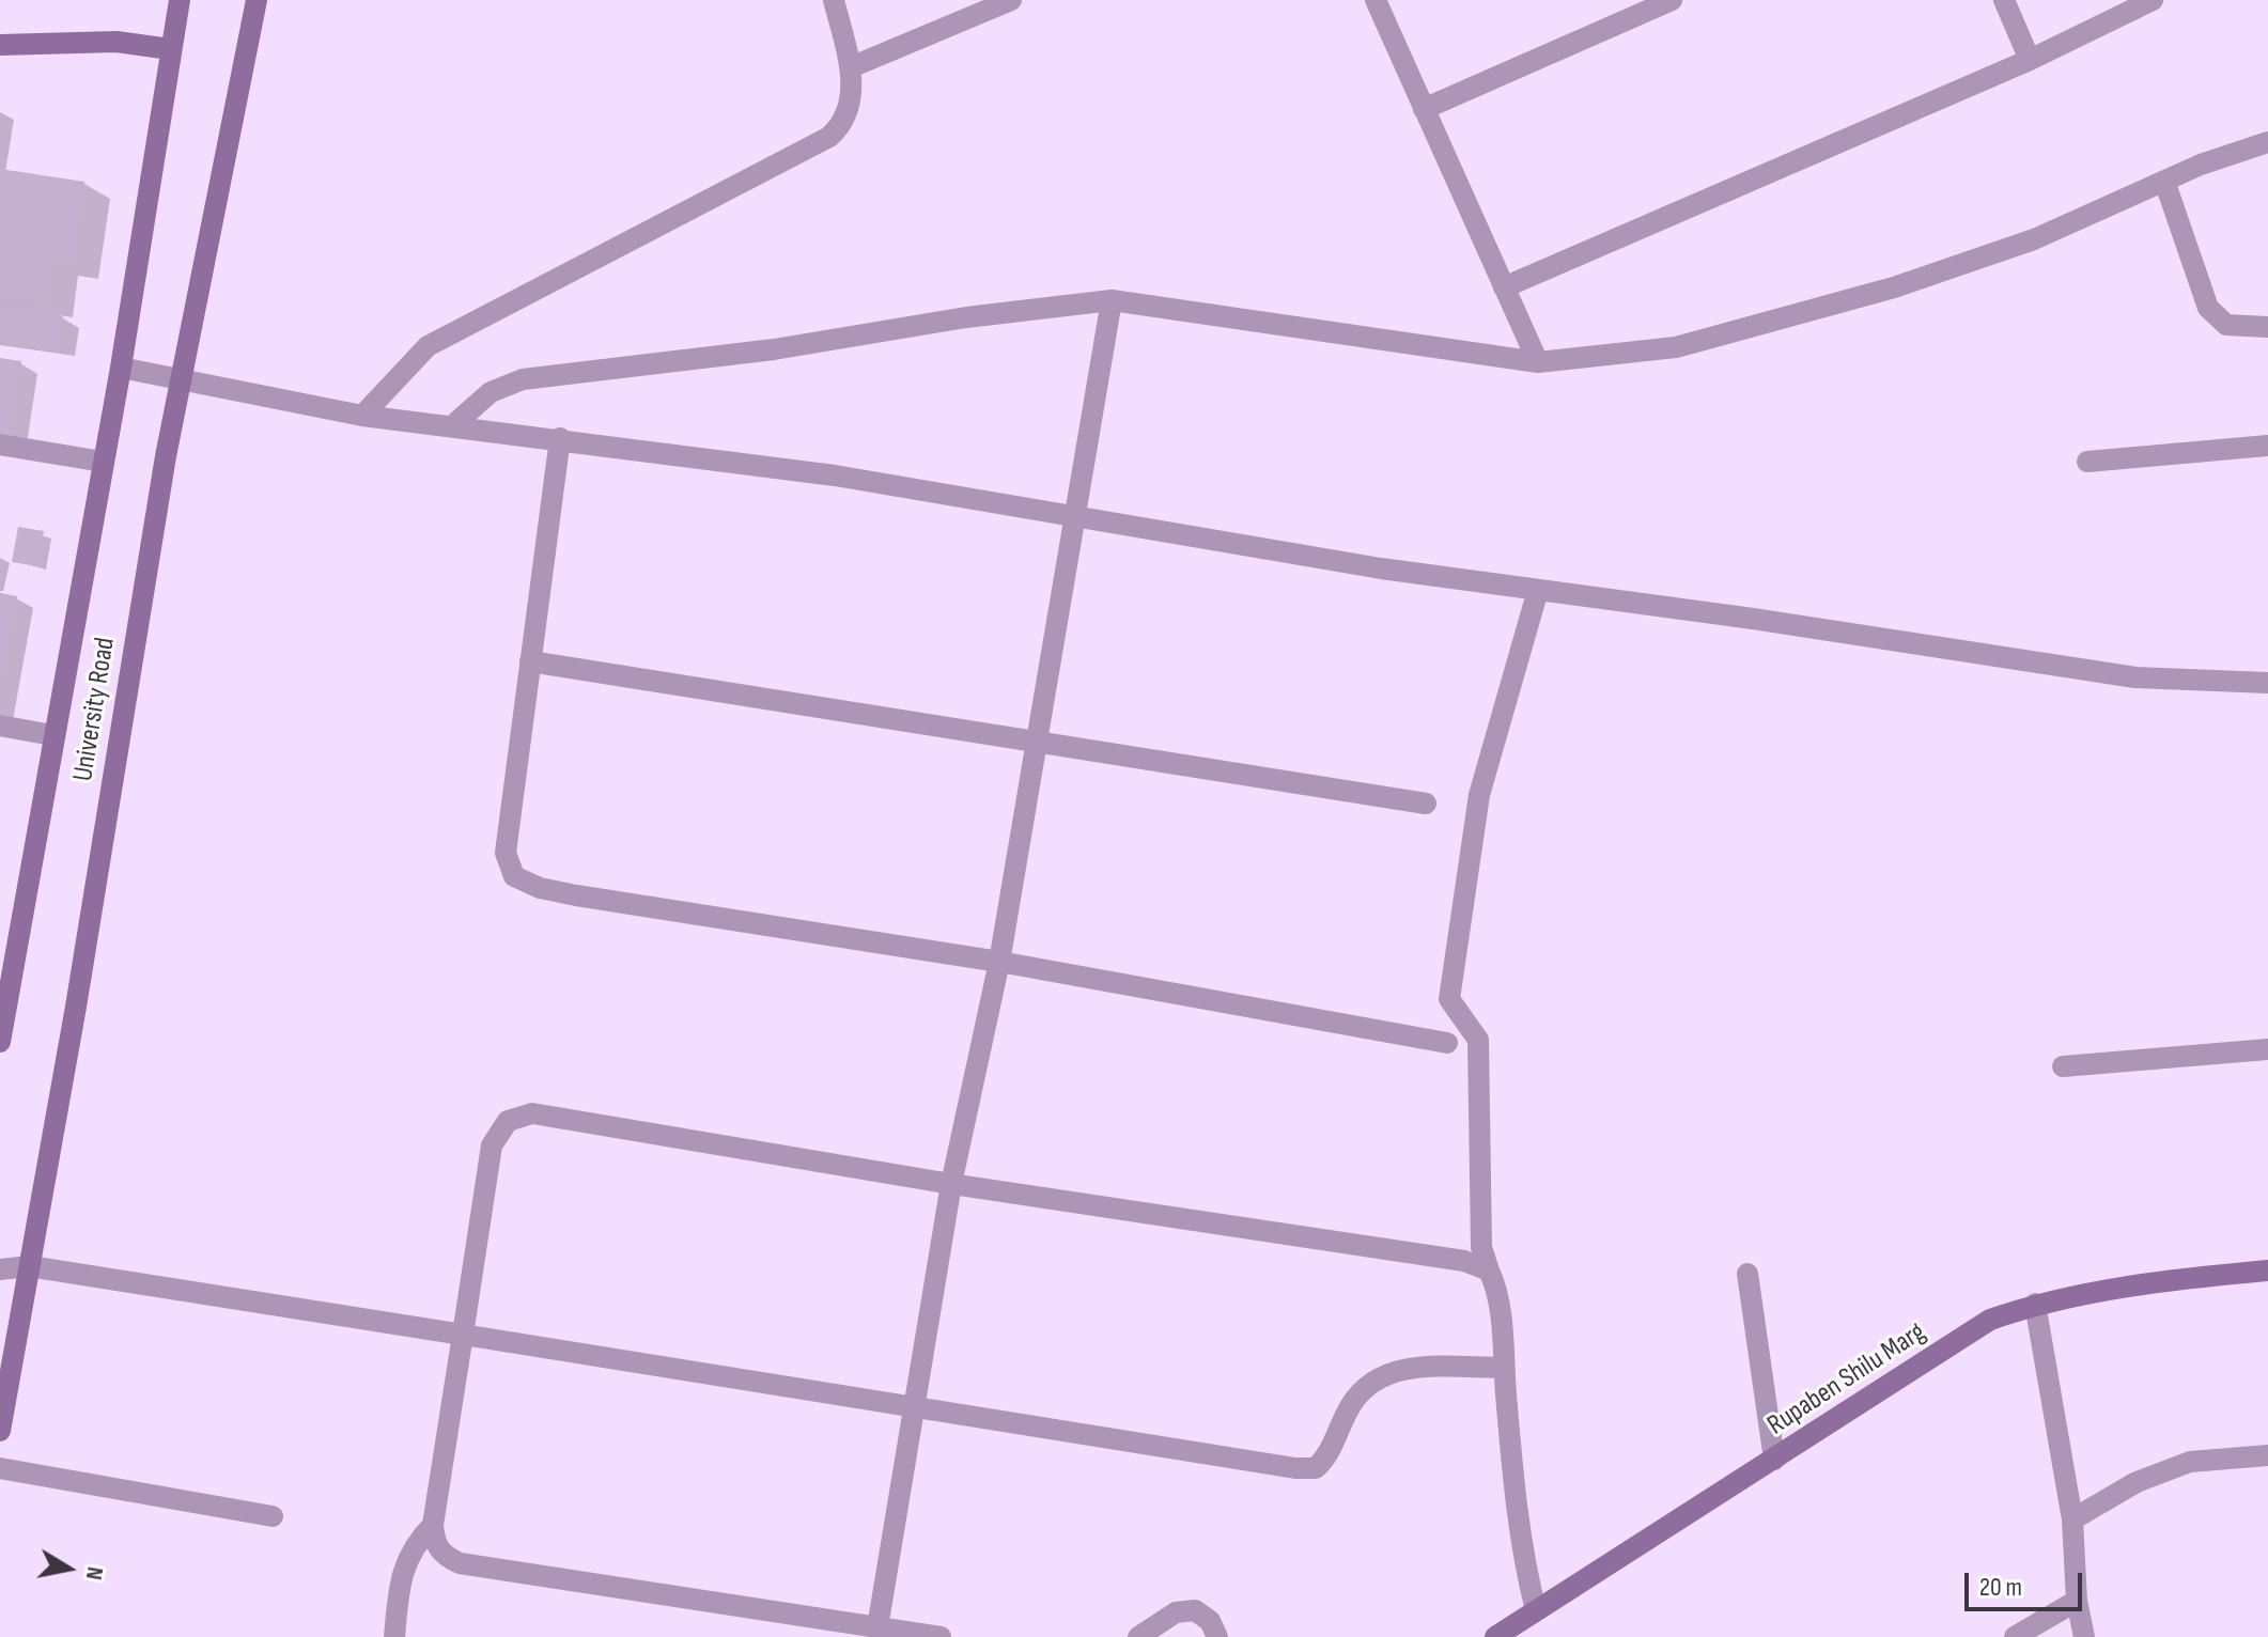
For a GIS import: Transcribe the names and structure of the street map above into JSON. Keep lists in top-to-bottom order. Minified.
{"streets":{"street":["University Road","Rupaben Shilu Marg"]},"scale_bar":"20 m","north":"right"}
